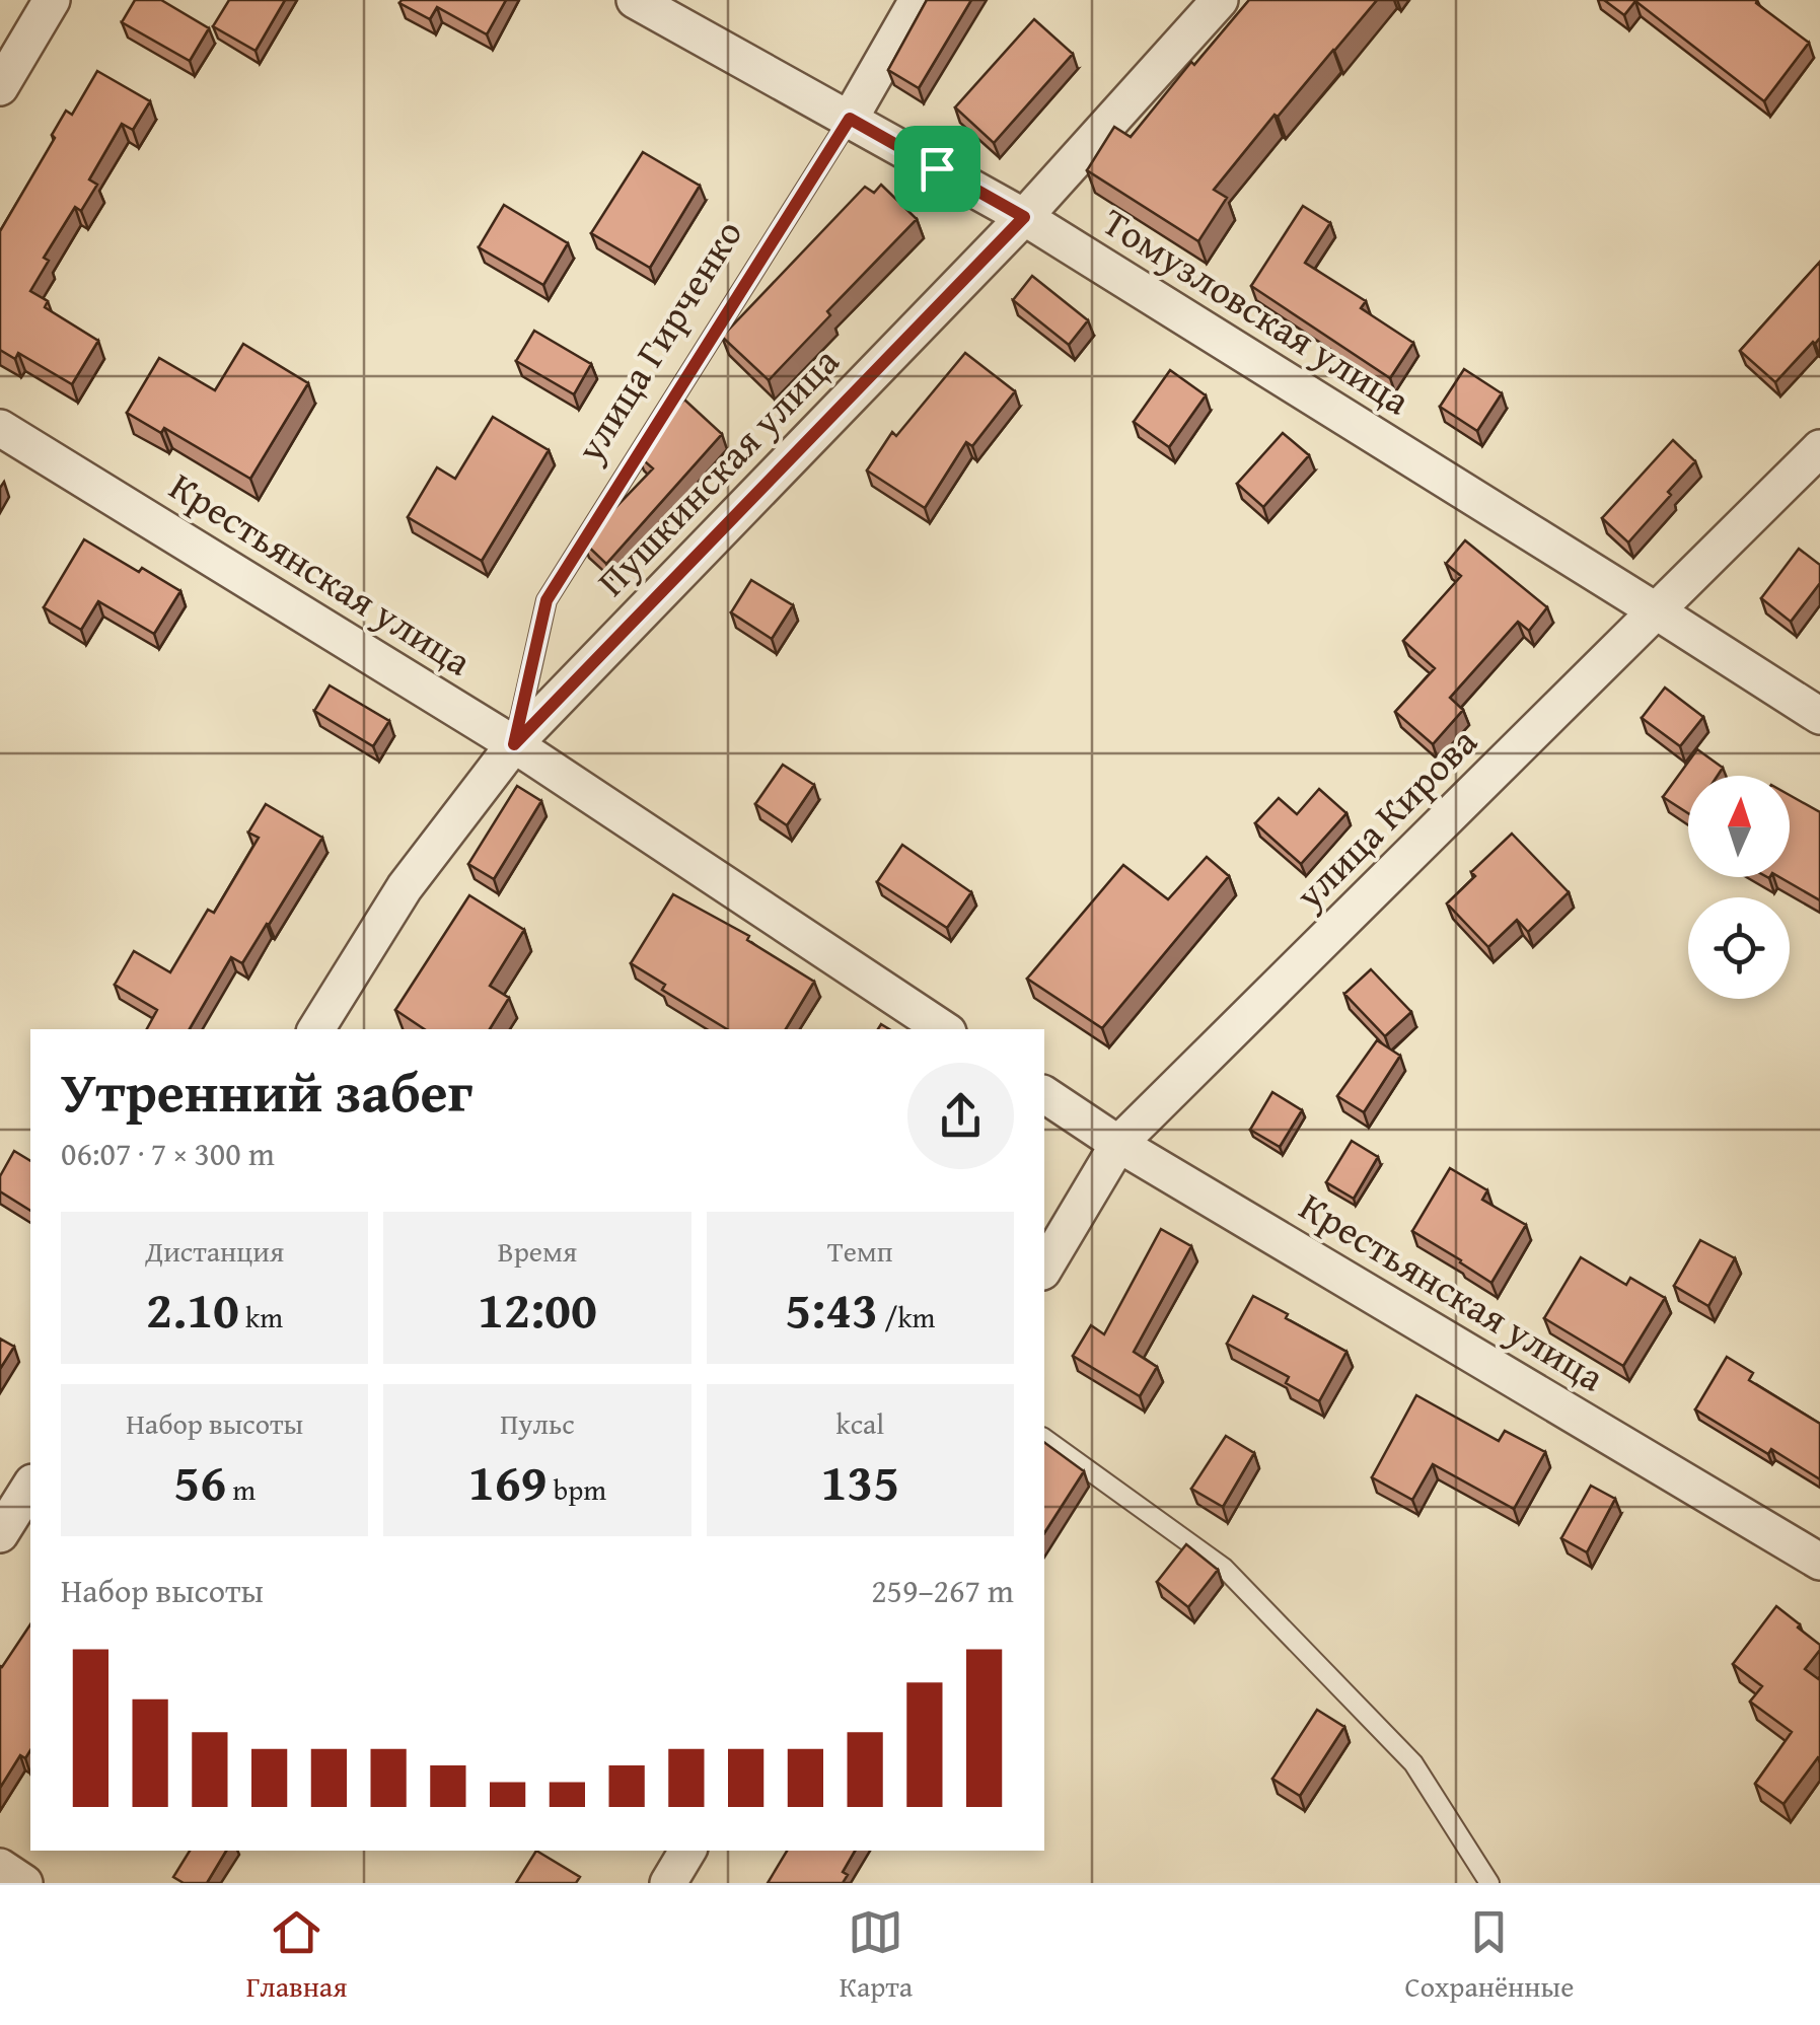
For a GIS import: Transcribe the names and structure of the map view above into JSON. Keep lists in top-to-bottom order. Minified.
{"streets":{"street":["Томузловская улица","улица Гирченко","Пушкинская улица","Крестьянская улица","улица Кирова"]},"crossings":[["Томузловская улица","улица Гирченко"],["Томузловская улица","Пушкинская улица"],["Томузловская улица","улица Кирова"],["улица Гирченко","Пушкинская улица"],["улица Гирченко","Крестьянская улица"],["Пушкинская улица","Крестьянская улица"],["Крестьянская улица","улица Кирова"]],"north":"top","page":{"heading":["Утренний забег","06:07 · 7 × 300 m"],"stats":[["Дистанция","2.10 km"],["Время","12:00"],["Темп","5:43 /km"],["Набор высоты","56 m"],["Пульс","169 bpm"],["kcal","135"]],"chart":["Набор высоты","259–267 m"],"tabs":["Главная","Карта","Сохранённые"]}}
